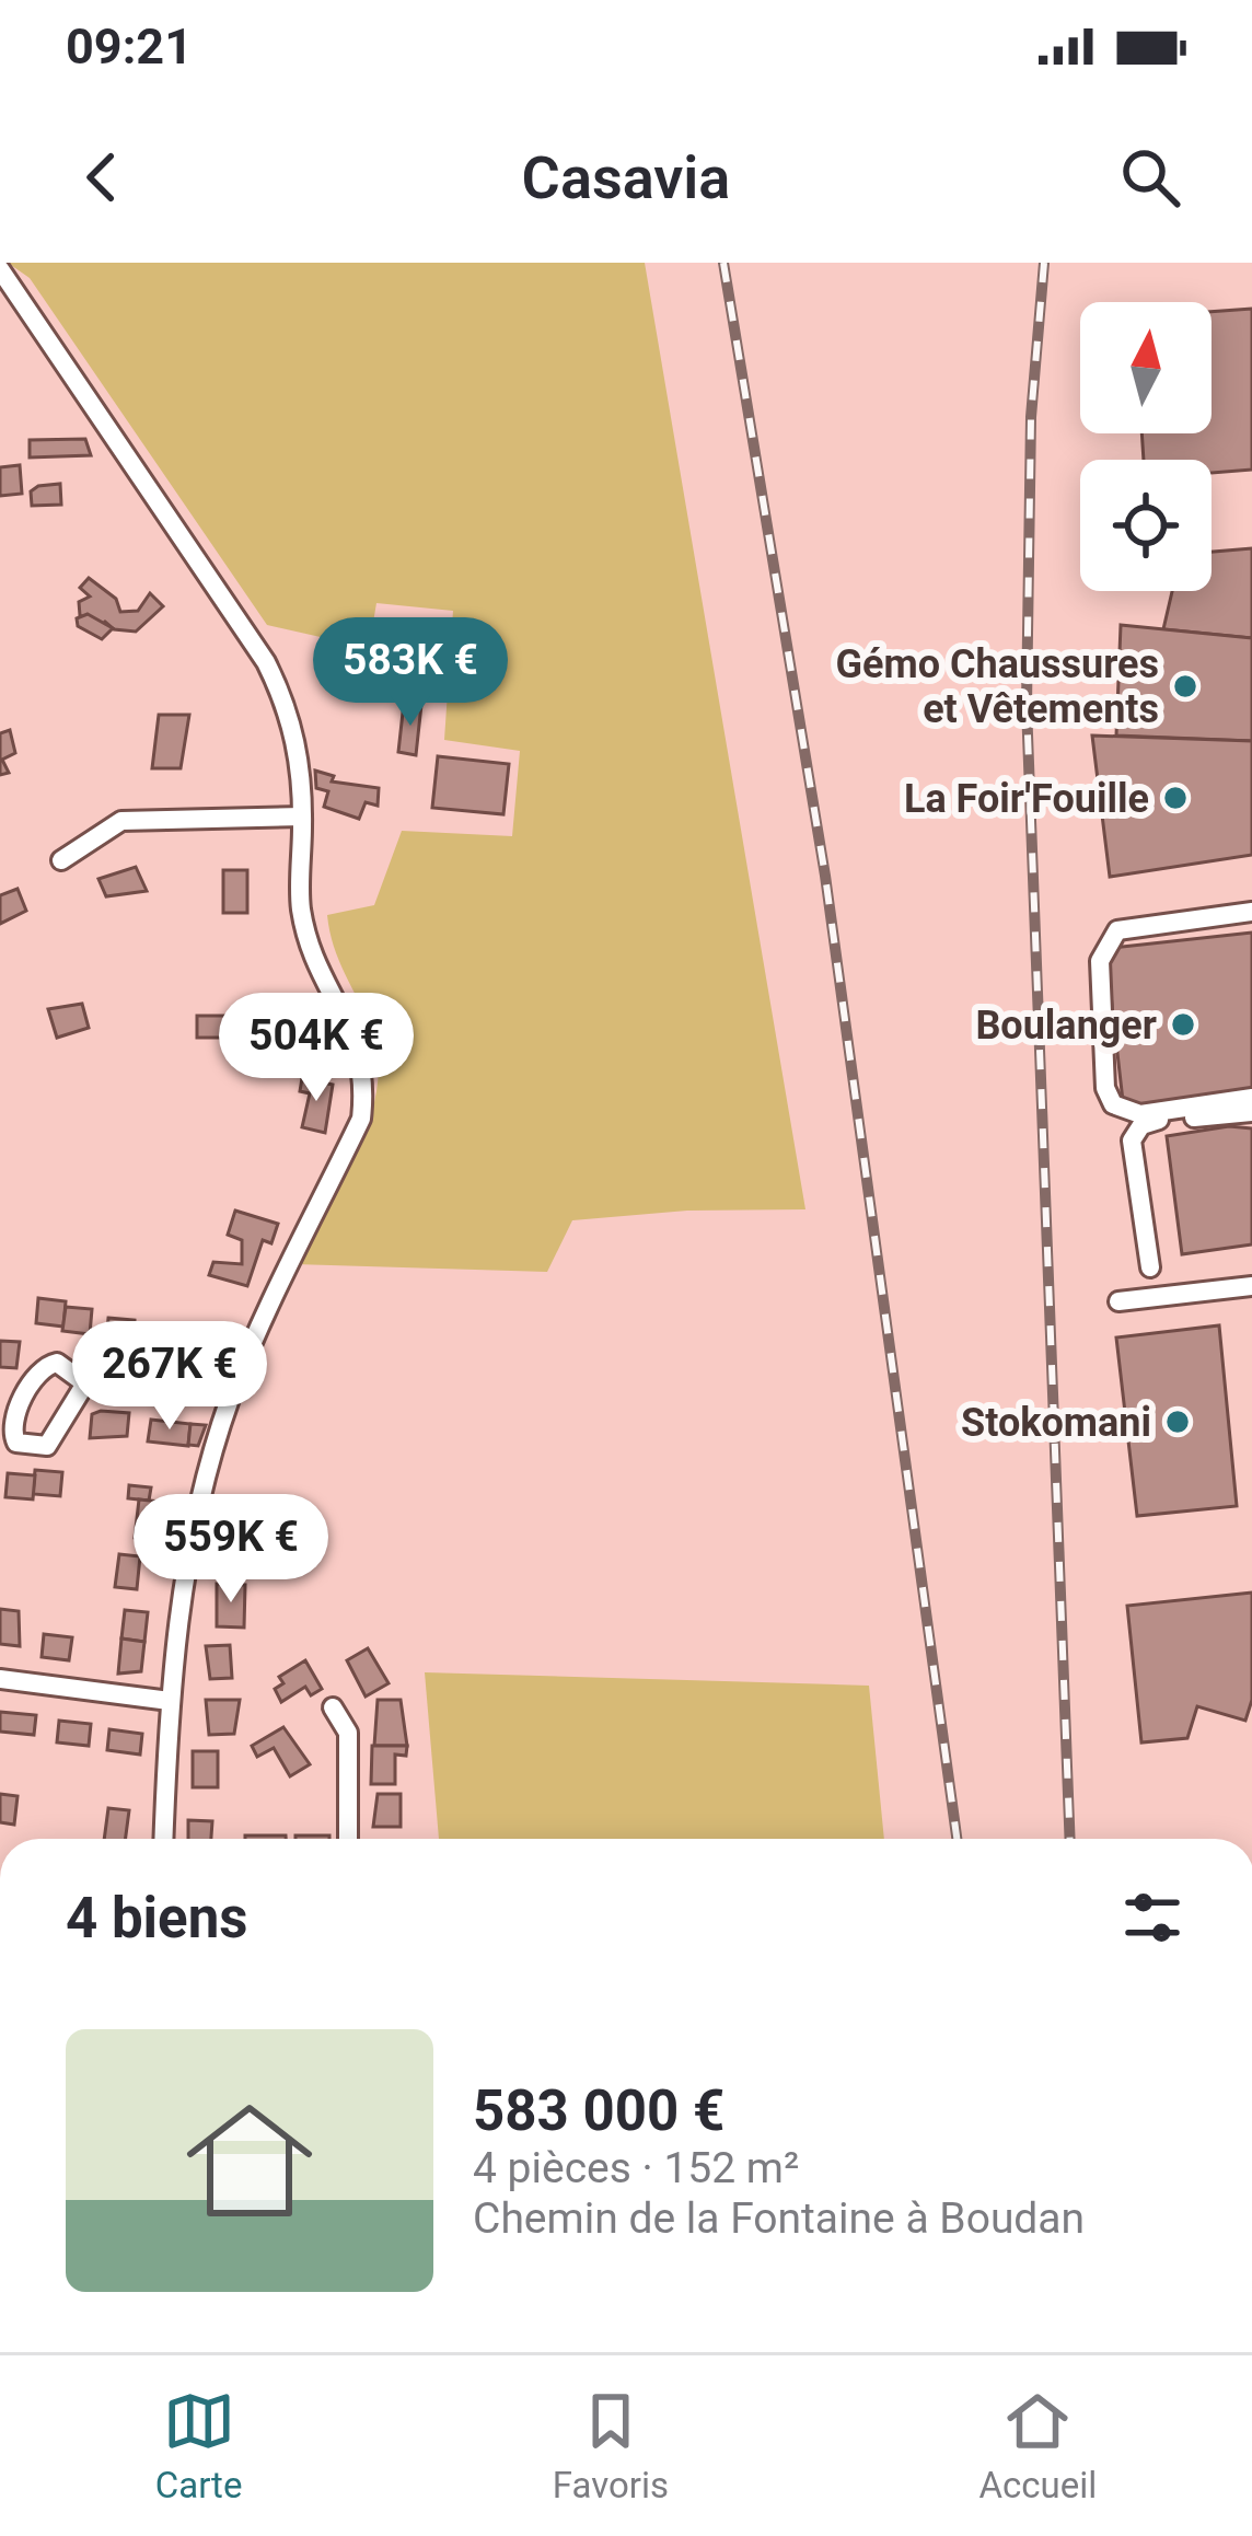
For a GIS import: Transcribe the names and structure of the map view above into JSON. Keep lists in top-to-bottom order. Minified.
{"places":["Gémo Chaussures et Vêtements","La Foir'Fouille","Boulanger","Stokomani"],"north":"top","page":{"status":"09:21","header":"Casavia","price":["583K €","504K €","267K €","559K €"],"heading":"4 biens","list":[{"name":"583 000 €","note":"4 pièces · 152 m² · Chemin de la Fontaine à Boudan"}],"tabs":["Carte","Favoris","Accueil"]}}
